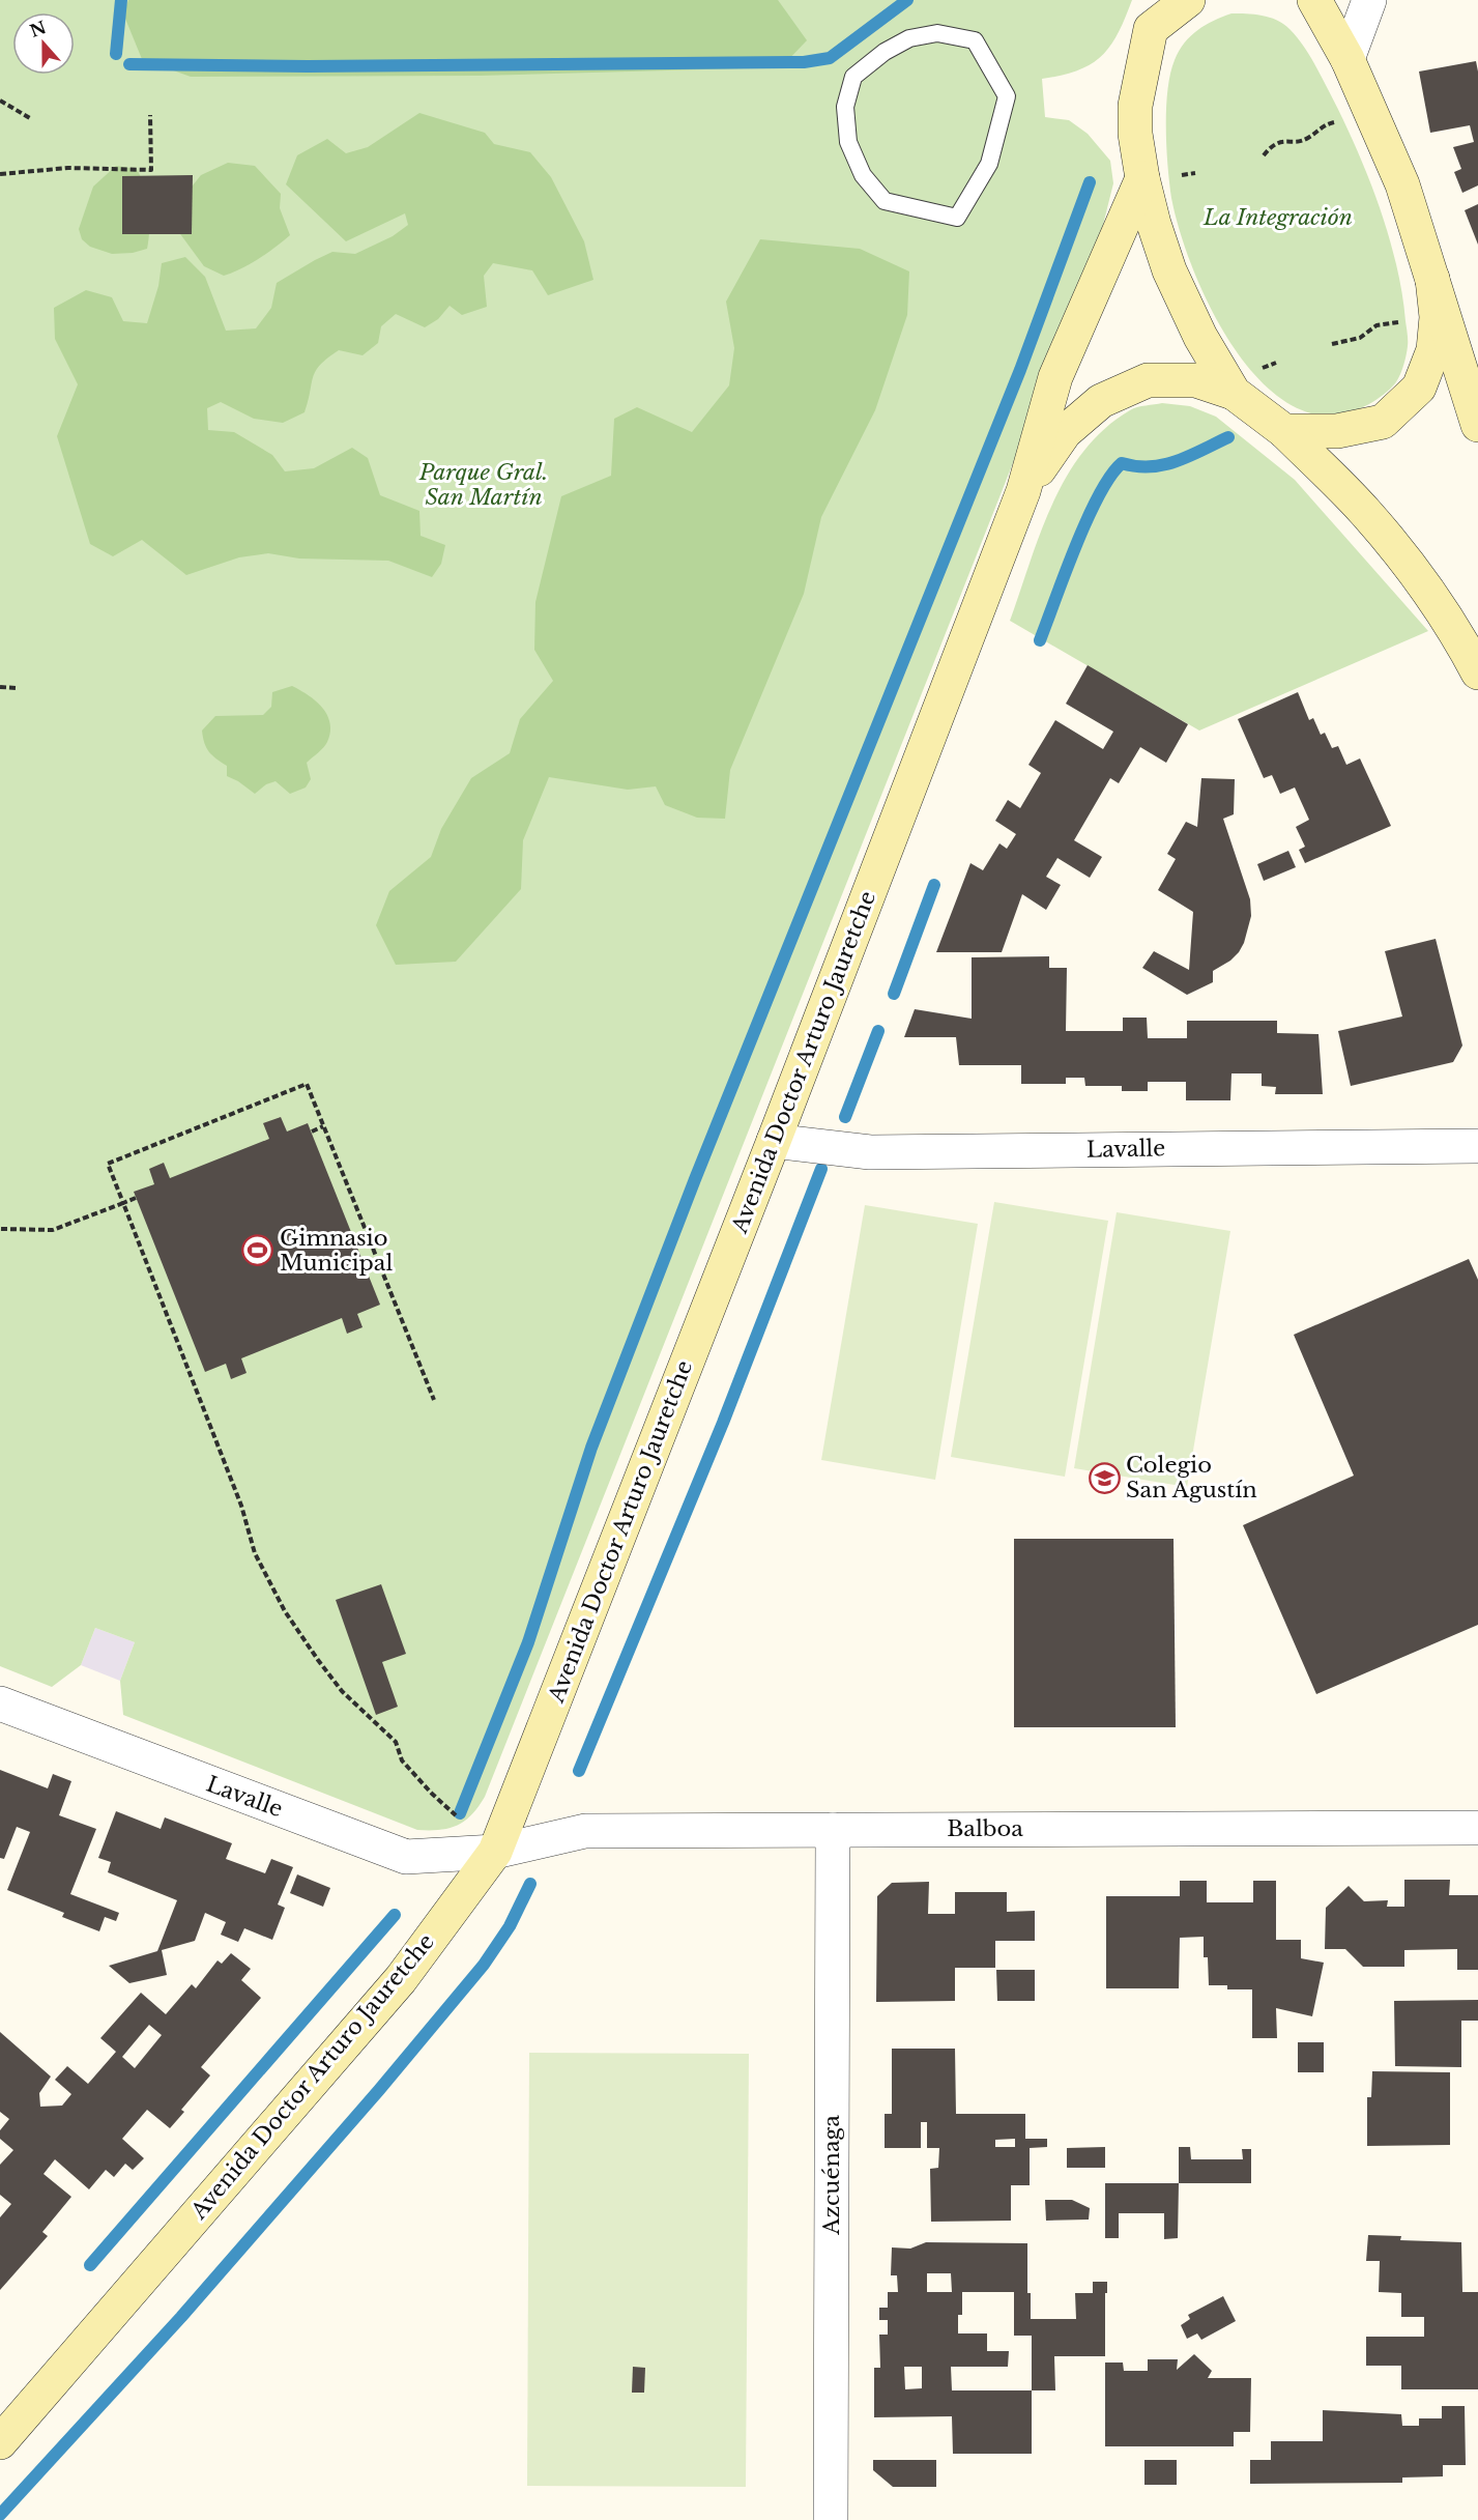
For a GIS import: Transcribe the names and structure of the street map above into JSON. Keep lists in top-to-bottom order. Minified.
{"streets":{"main road":["Avenida Doctor Arturo Jauretche"],"street":["Lavalle","Balboa","Azcuénaga"]},"crossings":[["Avenida Doctor Arturo Jauretche","Lavalle"],["Avenida Doctor Arturo Jauretche","Balboa"],["Lavalle","Balboa"],["Balboa","Azcuénaga"]],"parks":["La Integración","Parque Gral. San Martín"],"places":{"sports":["Gimnasio Municipal"],"school or university":["Colegio San Agustín"]},"north":"top"}
